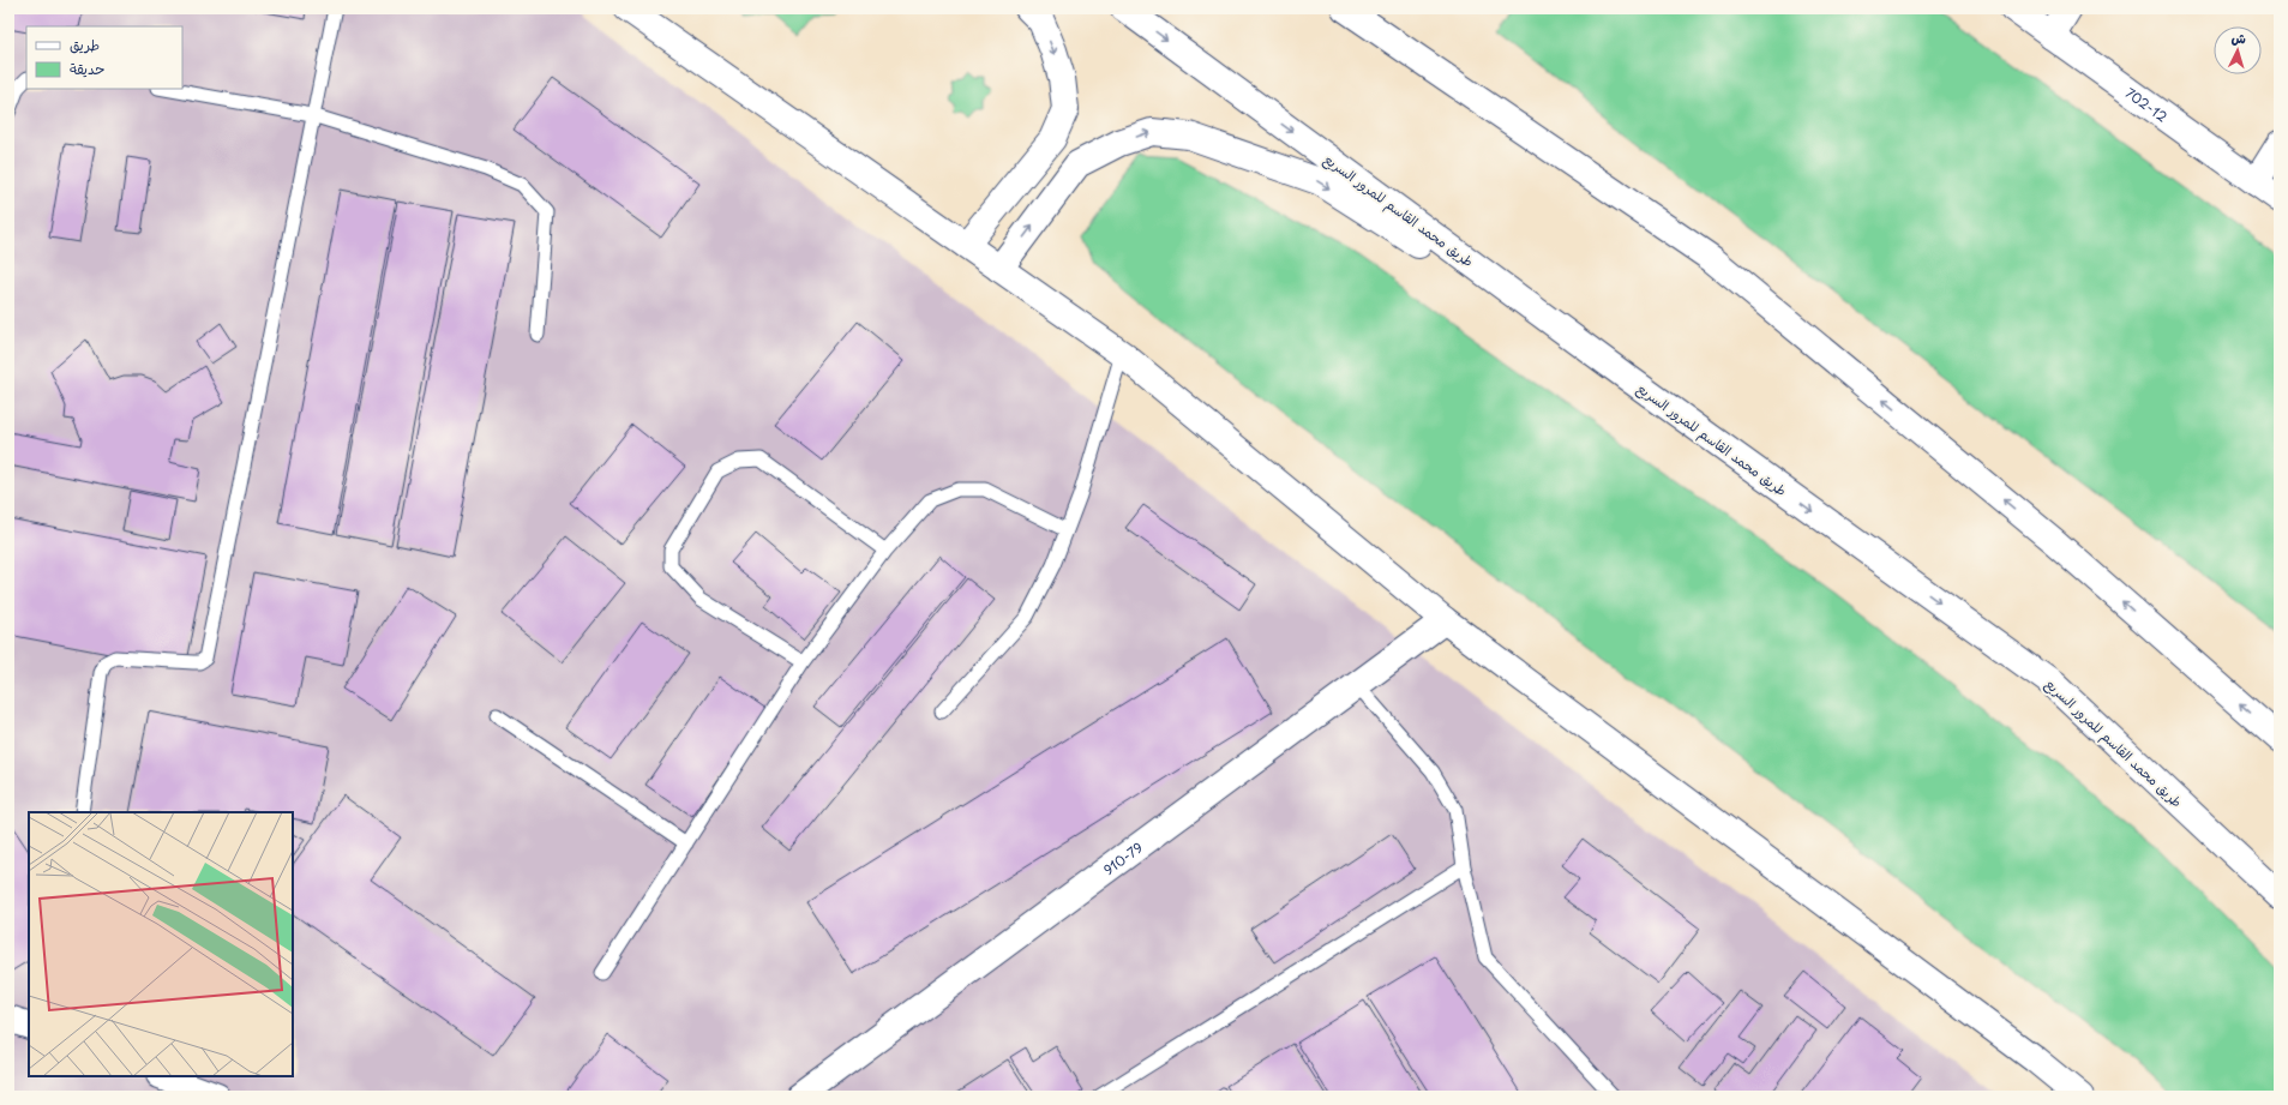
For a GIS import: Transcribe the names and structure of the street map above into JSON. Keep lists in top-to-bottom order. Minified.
{"streets":{"main road":["702-12","طريق محمد القاسم للمرور السريع","910-79"]},"legend":["طريق","حديقة"],"north":"top"}
